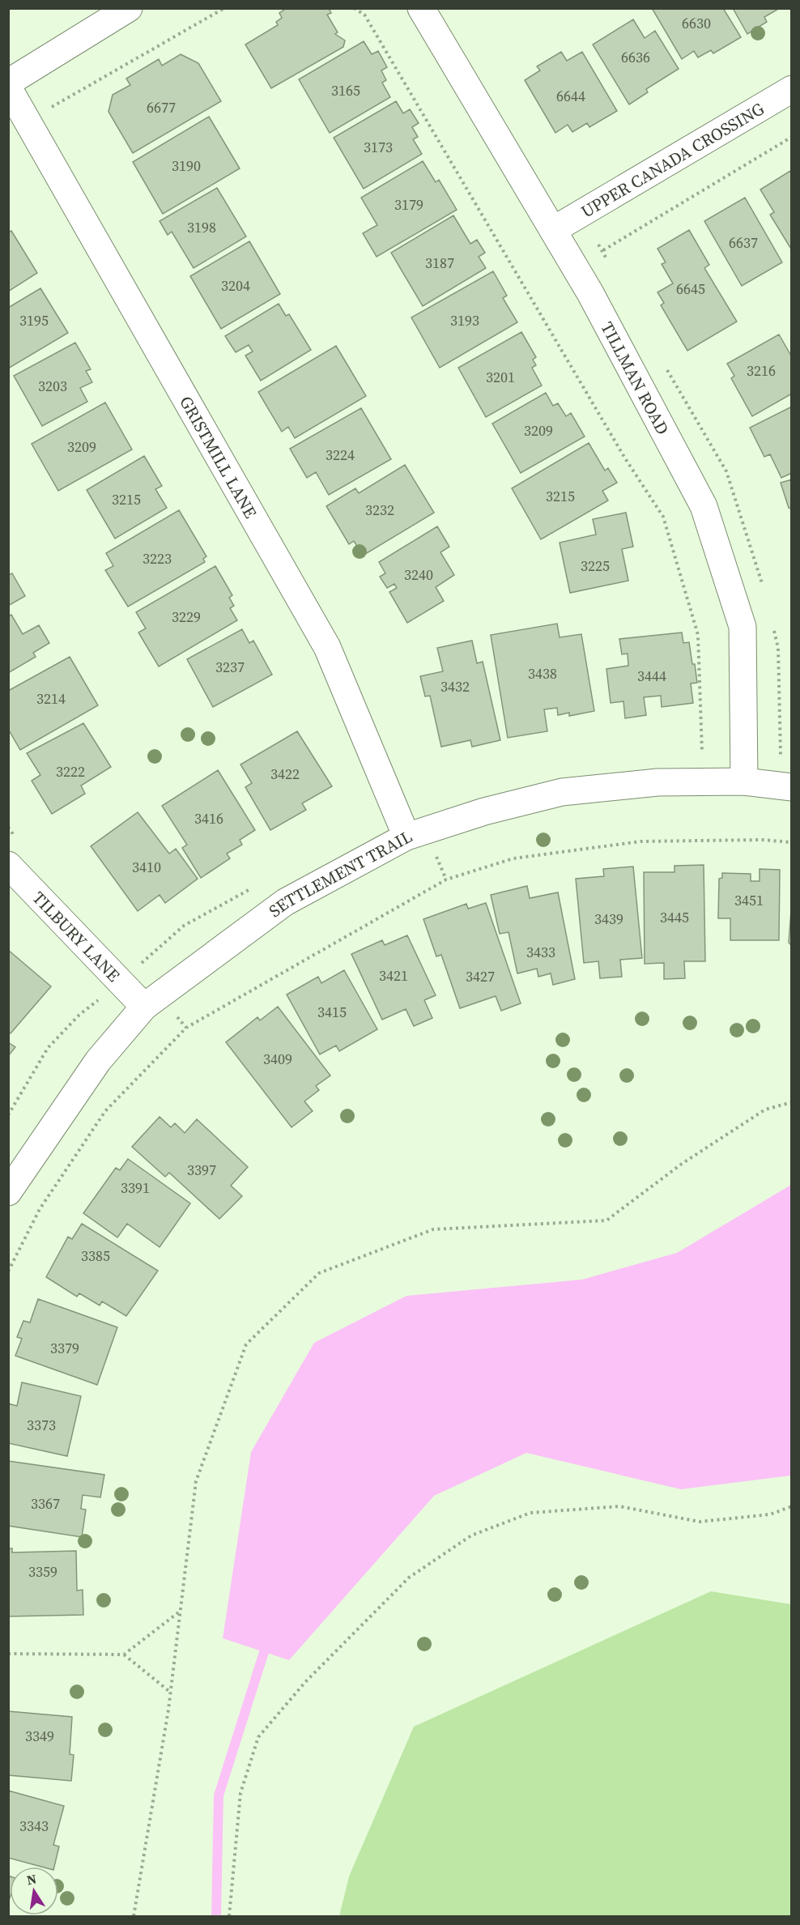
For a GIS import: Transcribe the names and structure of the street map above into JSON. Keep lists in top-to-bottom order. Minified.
{"streets":{"street":["UPPER CANADA CROSSING","TILLMAN ROAD","GRISTMILL LANE","SETTLEMENT TRAIL","TILBURY LANE"]},"crossings":[["UPPER CANADA CROSSING","TILLMAN ROAD"],["TILLMAN ROAD","SETTLEMENT TRAIL"],["GRISTMILL LANE","SETTLEMENT TRAIL"],["SETTLEMENT TRAIL","TILBURY LANE"]],"house_numbers":["6630","6636","3165","6644","6677","3173","3190","3179","3198","6637","3187","3204","6645","3195","3193","3216","3201","3203","3209","3209","3224","3215","3215","3232","3223","3225","3240","3229","3237","3438","3444","3432","3214","3222","3422","3416","3410","3451","3445","3439","3433","3421","3427","3415","3409","3397","3391","3385","3379","3373","3367","3359","3349","3343"],"north":"top"}
